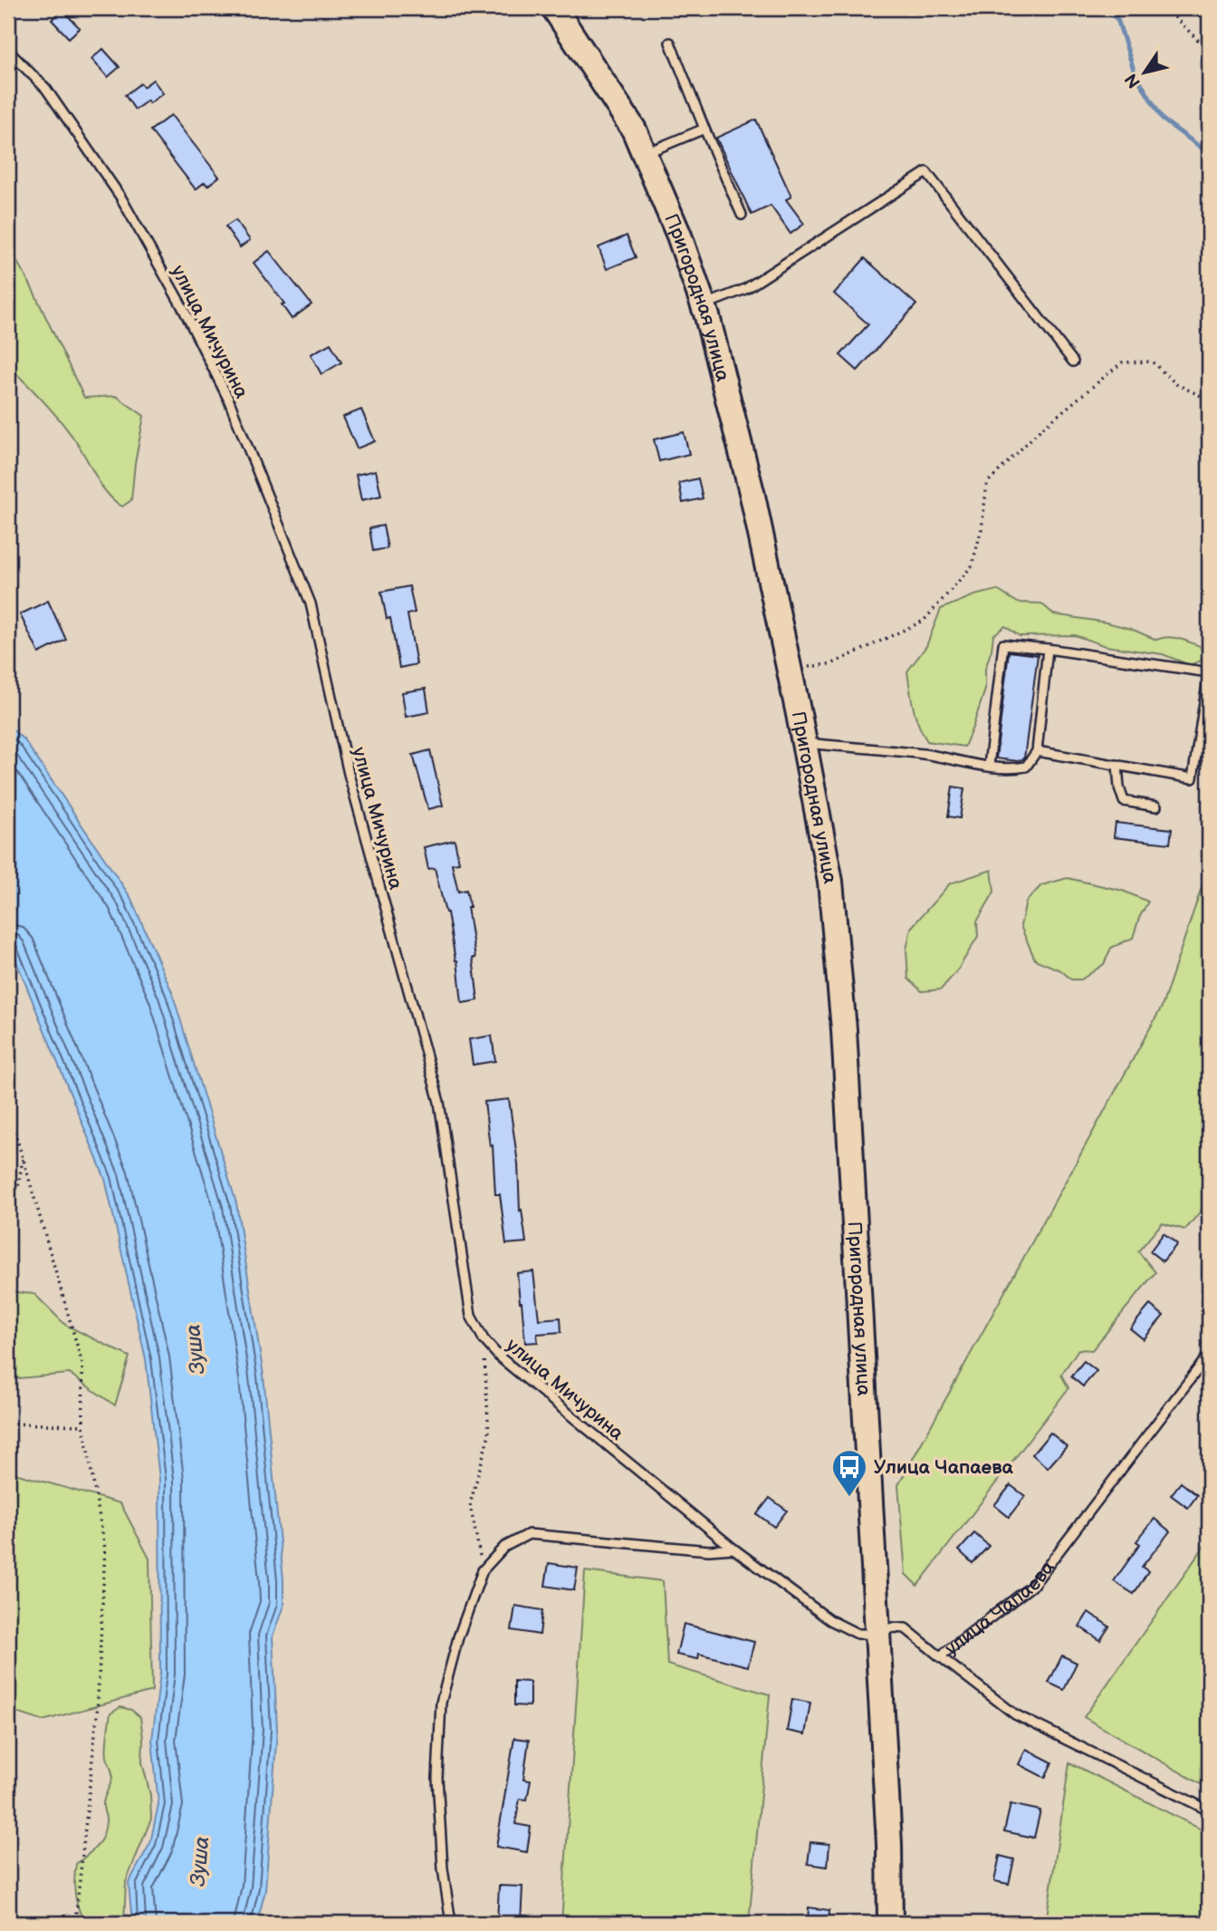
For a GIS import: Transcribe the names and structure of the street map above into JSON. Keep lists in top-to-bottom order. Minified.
{"streets":{"street":["Пригородная улица"],"lane":["улица Мичурина","улица Чапаева"]},"crossings":[["Пригородная улица","улица Мичурина"],["Пригородная улица","улица Чапаева"],["улица Мичурина","улица Чапаева"]],"water":["Зуша"],"places":{"bus stop":["Улица Чапаева"]},"north":"bottom left"}
